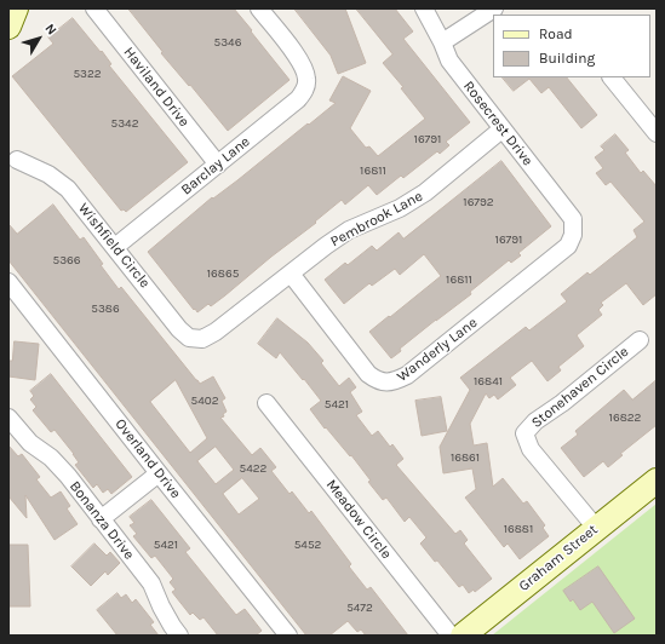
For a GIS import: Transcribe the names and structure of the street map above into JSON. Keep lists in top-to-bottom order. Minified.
{"streets":{"street":["Haviland Drive","Rosecrest Drive","Barclay Lane","Pembrook Lane","Wishfield Circle","Wanderly Lane","Stonehaven Circle","Overland Drive","Meadow Circle","Bonanza Drive","Graham Street"]},"crossings":[["Haviland Drive","Barclay Lane"],["Rosecrest Drive","Pembrook Lane"],["Rosecrest Drive","Wanderly Lane"],["Barclay Lane","Wishfield Circle"],["Pembrook Lane","Wishfield Circle"],["Pembrook Lane","Wanderly Lane"],["Stonehaven Circle","Graham Street"]],"house_numbers":["5346","5322","5342","16791","16811","16792","16791","5366","16865","16811","5386","16841","5402","5421","16822","16861","5422","16881","5421","5452","5472"],"legend":["Road","Building"],"north":"top right"}
